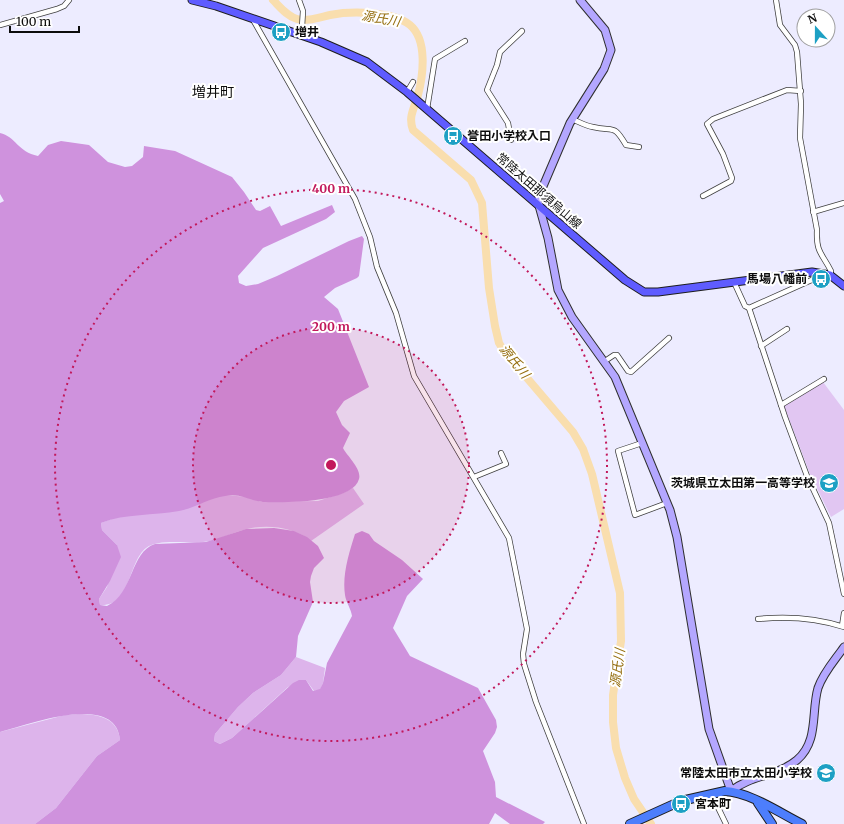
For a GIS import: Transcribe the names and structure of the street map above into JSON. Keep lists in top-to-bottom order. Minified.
{"streets":{"main road":["常陸太田那須烏山線"]},"districts":["増井町"],"water":["源氏川"],"places":{"bus stop":["増井","誉田小学校入口","馬場八幡前","宮本町"],"school or university":["茨城県立太田第一高等学校","常陸太田市立太田小学校"]},"scale_bar":"100 m","north":"top","rings":["400 m","200 m"]}
